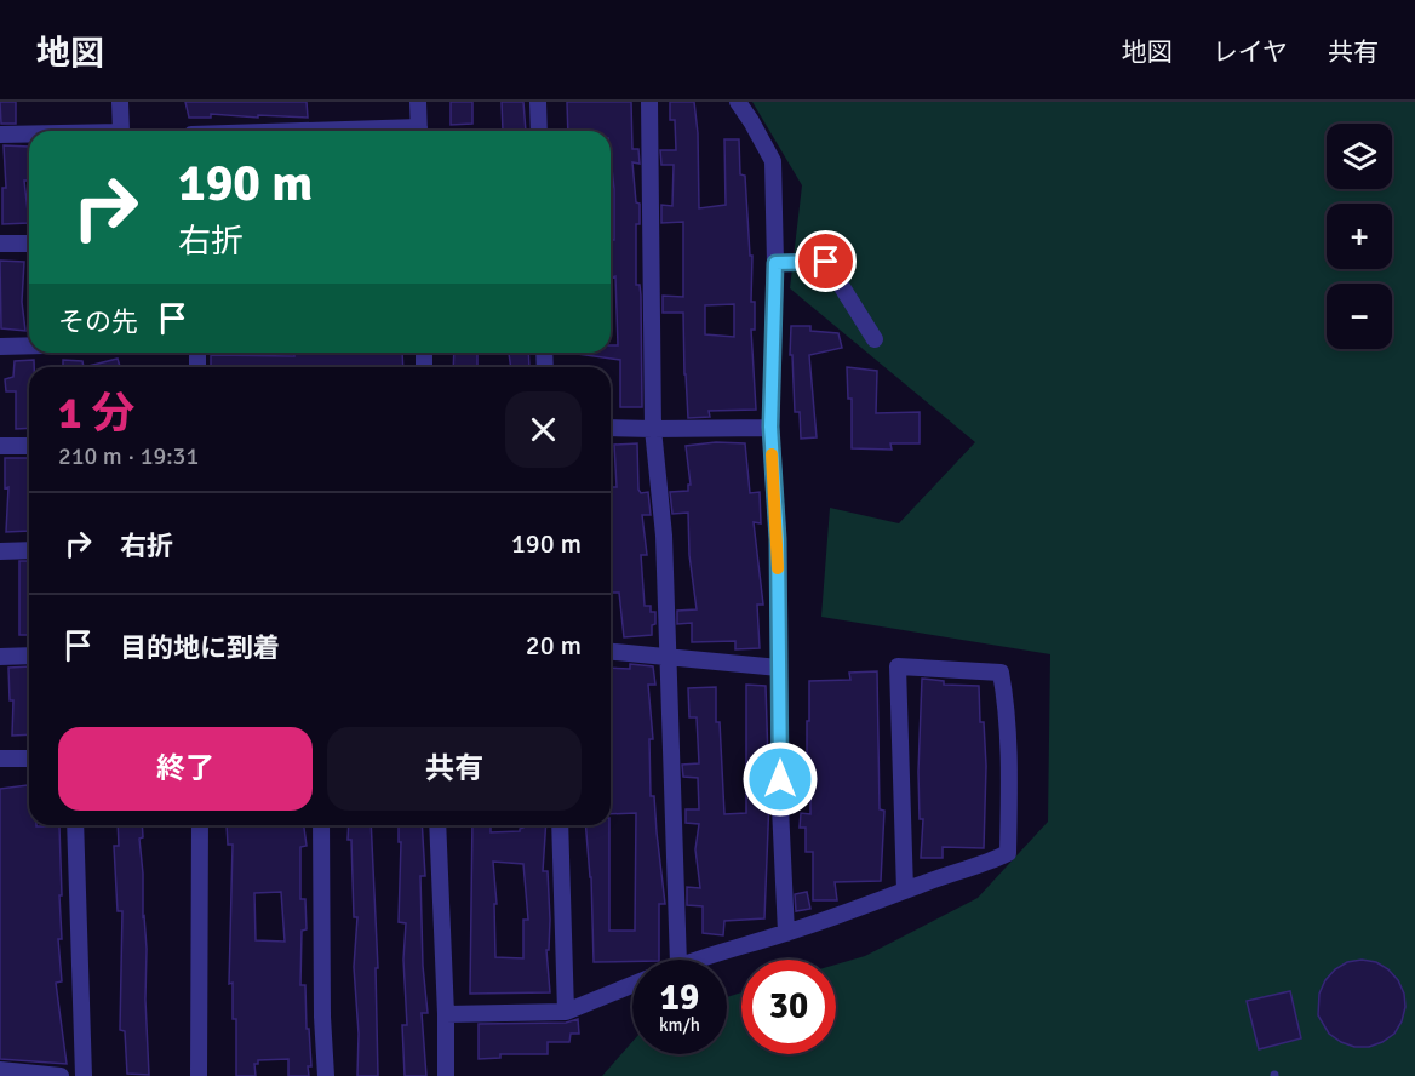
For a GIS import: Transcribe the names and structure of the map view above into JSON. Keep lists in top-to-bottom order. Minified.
{"page":{"header":"地図","nav":["地図","レイヤ","共有"],"map_buttons":["+","−"],"turn":["190 m","右折"],"then":"その先","heading":["1 分","210 m · 19:31"],"list":[{"name":"右折","value":"190 m"},{"name":"目的地に到着","value":"20 m"}],"buttons":["終了","共有"],"speed":"19 km/h","limit":"30"}}
